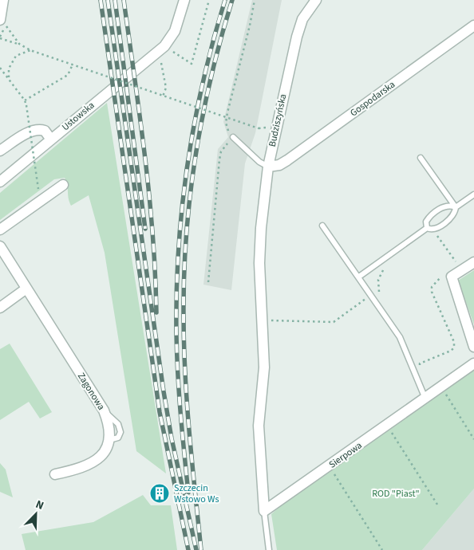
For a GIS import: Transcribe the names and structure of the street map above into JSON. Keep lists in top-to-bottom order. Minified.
{"streets":{"street":["Gospodarska","Ustowska","Budziszyńska","Zagonowa","Sierpowa"]},"crossings":[["Gospodarska","Budziszyńska"],["Budziszyńska","Sierpowa"]],"parks":["ROD \"Piast\""],"places":{"building":["Szczecin Wstowo Ws"]},"north":"top right"}
